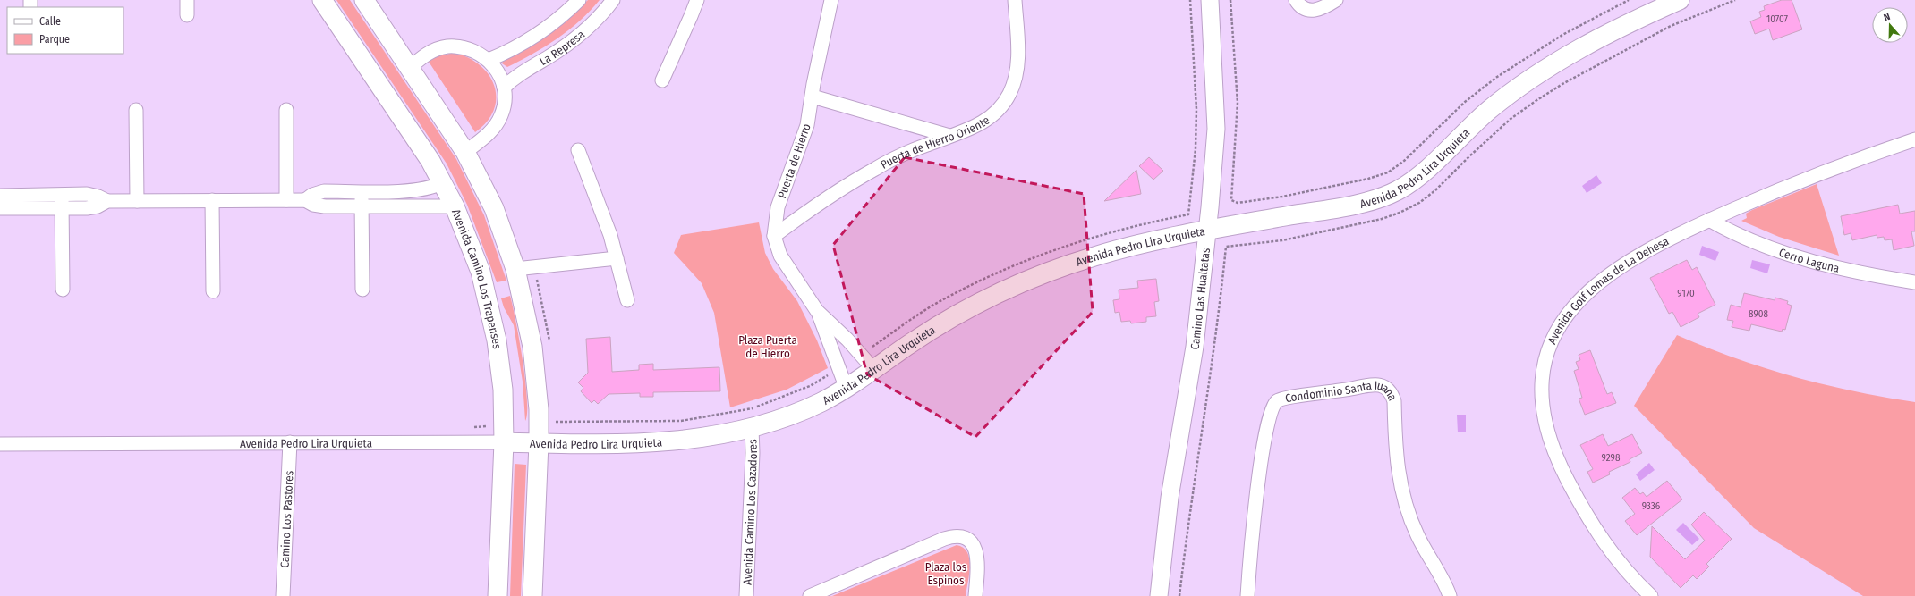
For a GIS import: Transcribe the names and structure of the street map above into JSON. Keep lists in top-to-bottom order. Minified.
{"streets":{"main road":["Avenida Pedro Lira Urquieta","Avenida Camino Los Trapenses"],"street":["La Represa","Puerta de Hierro Oriente","Puerta de Hierro","Cerro Laguna","Avenida Golf Lomas de La Dehesa","Camino Las Hualtatas","Condominio Santa Juana","Avenida Camino Los Cazadores","Camino Los Pastores"]},"crossings":[["Puerta de Hierro Oriente","Puerta de Hierro"],["Puerta de Hierro","Avenida Pedro Lira Urquieta"],["Avenida Pedro Lira Urquieta","Avenida Camino Los Trapenses"],["Avenida Pedro Lira Urquieta","Camino Las Hualtatas"],["Avenida Pedro Lira Urquieta","Avenida Camino Los Cazadores"],["Avenida Pedro Lira Urquieta","Camino Los Pastores"],["Cerro Laguna","Avenida Golf Lomas de La Dehesa"]],"parks":["Plaza Puerta de Hierro","Plaza los Espinos"],"house_numbers":["10707","9170","8908","9298","9336"],"legend":["Calle","Parque"],"north":"top"}
